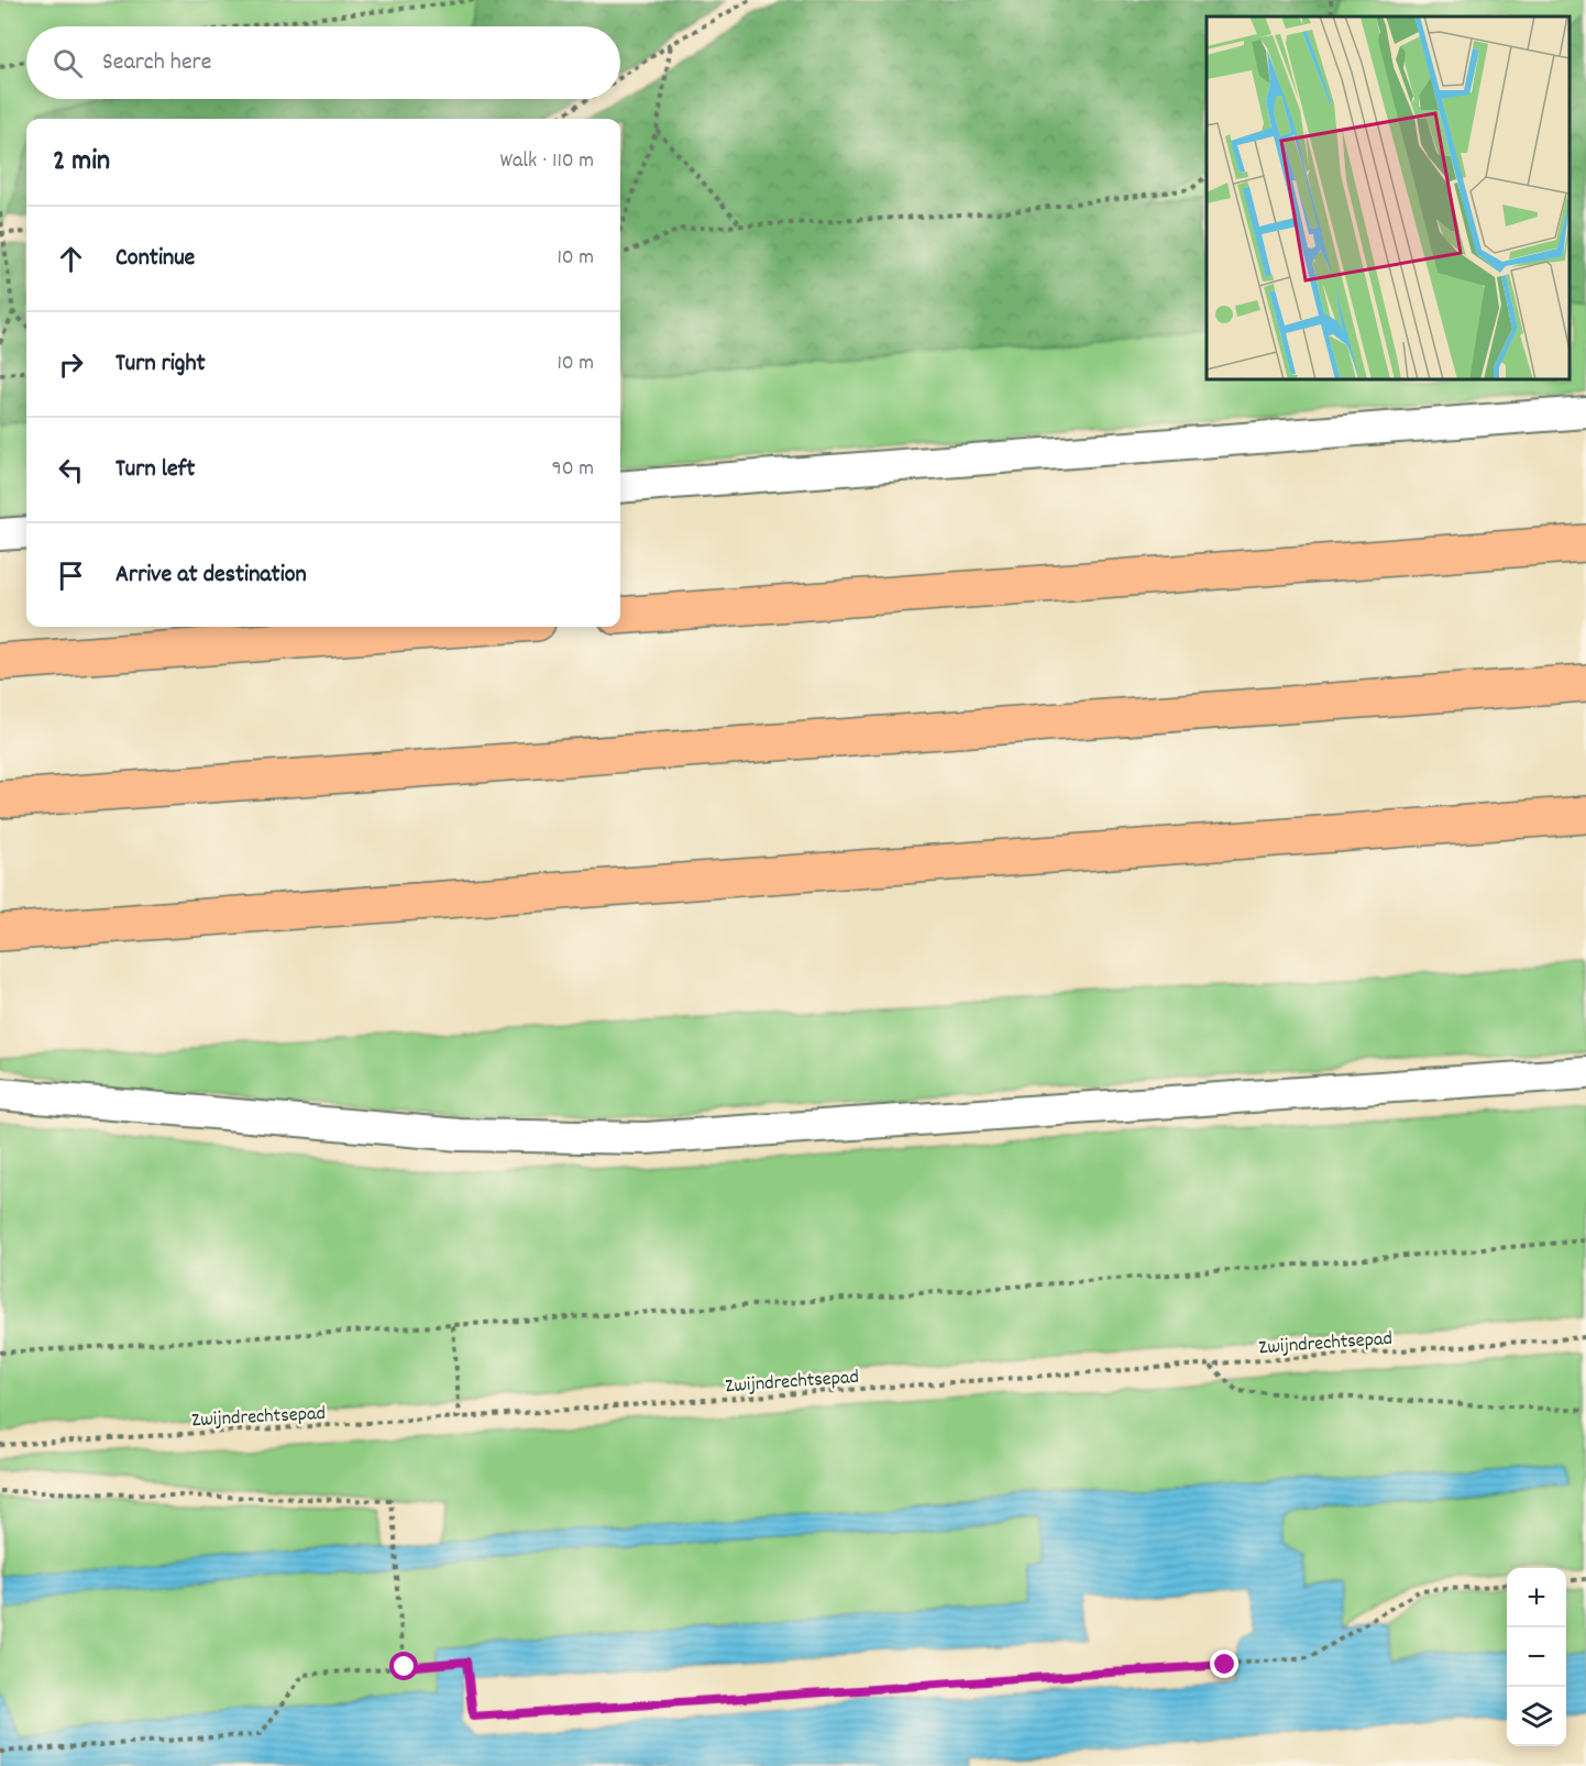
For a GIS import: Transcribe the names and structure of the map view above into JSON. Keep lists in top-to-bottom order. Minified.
{"streets":{"path":["Zwijndrechtsepad"]},"page":{"search":"Search here","heading":["2 min","Walk · 110 m"],"list":[["Continue","10 m"],["Turn right","10 m"],["Turn left","90 m"],"Arrive at destination"],"map_buttons":["+","−"]}}
